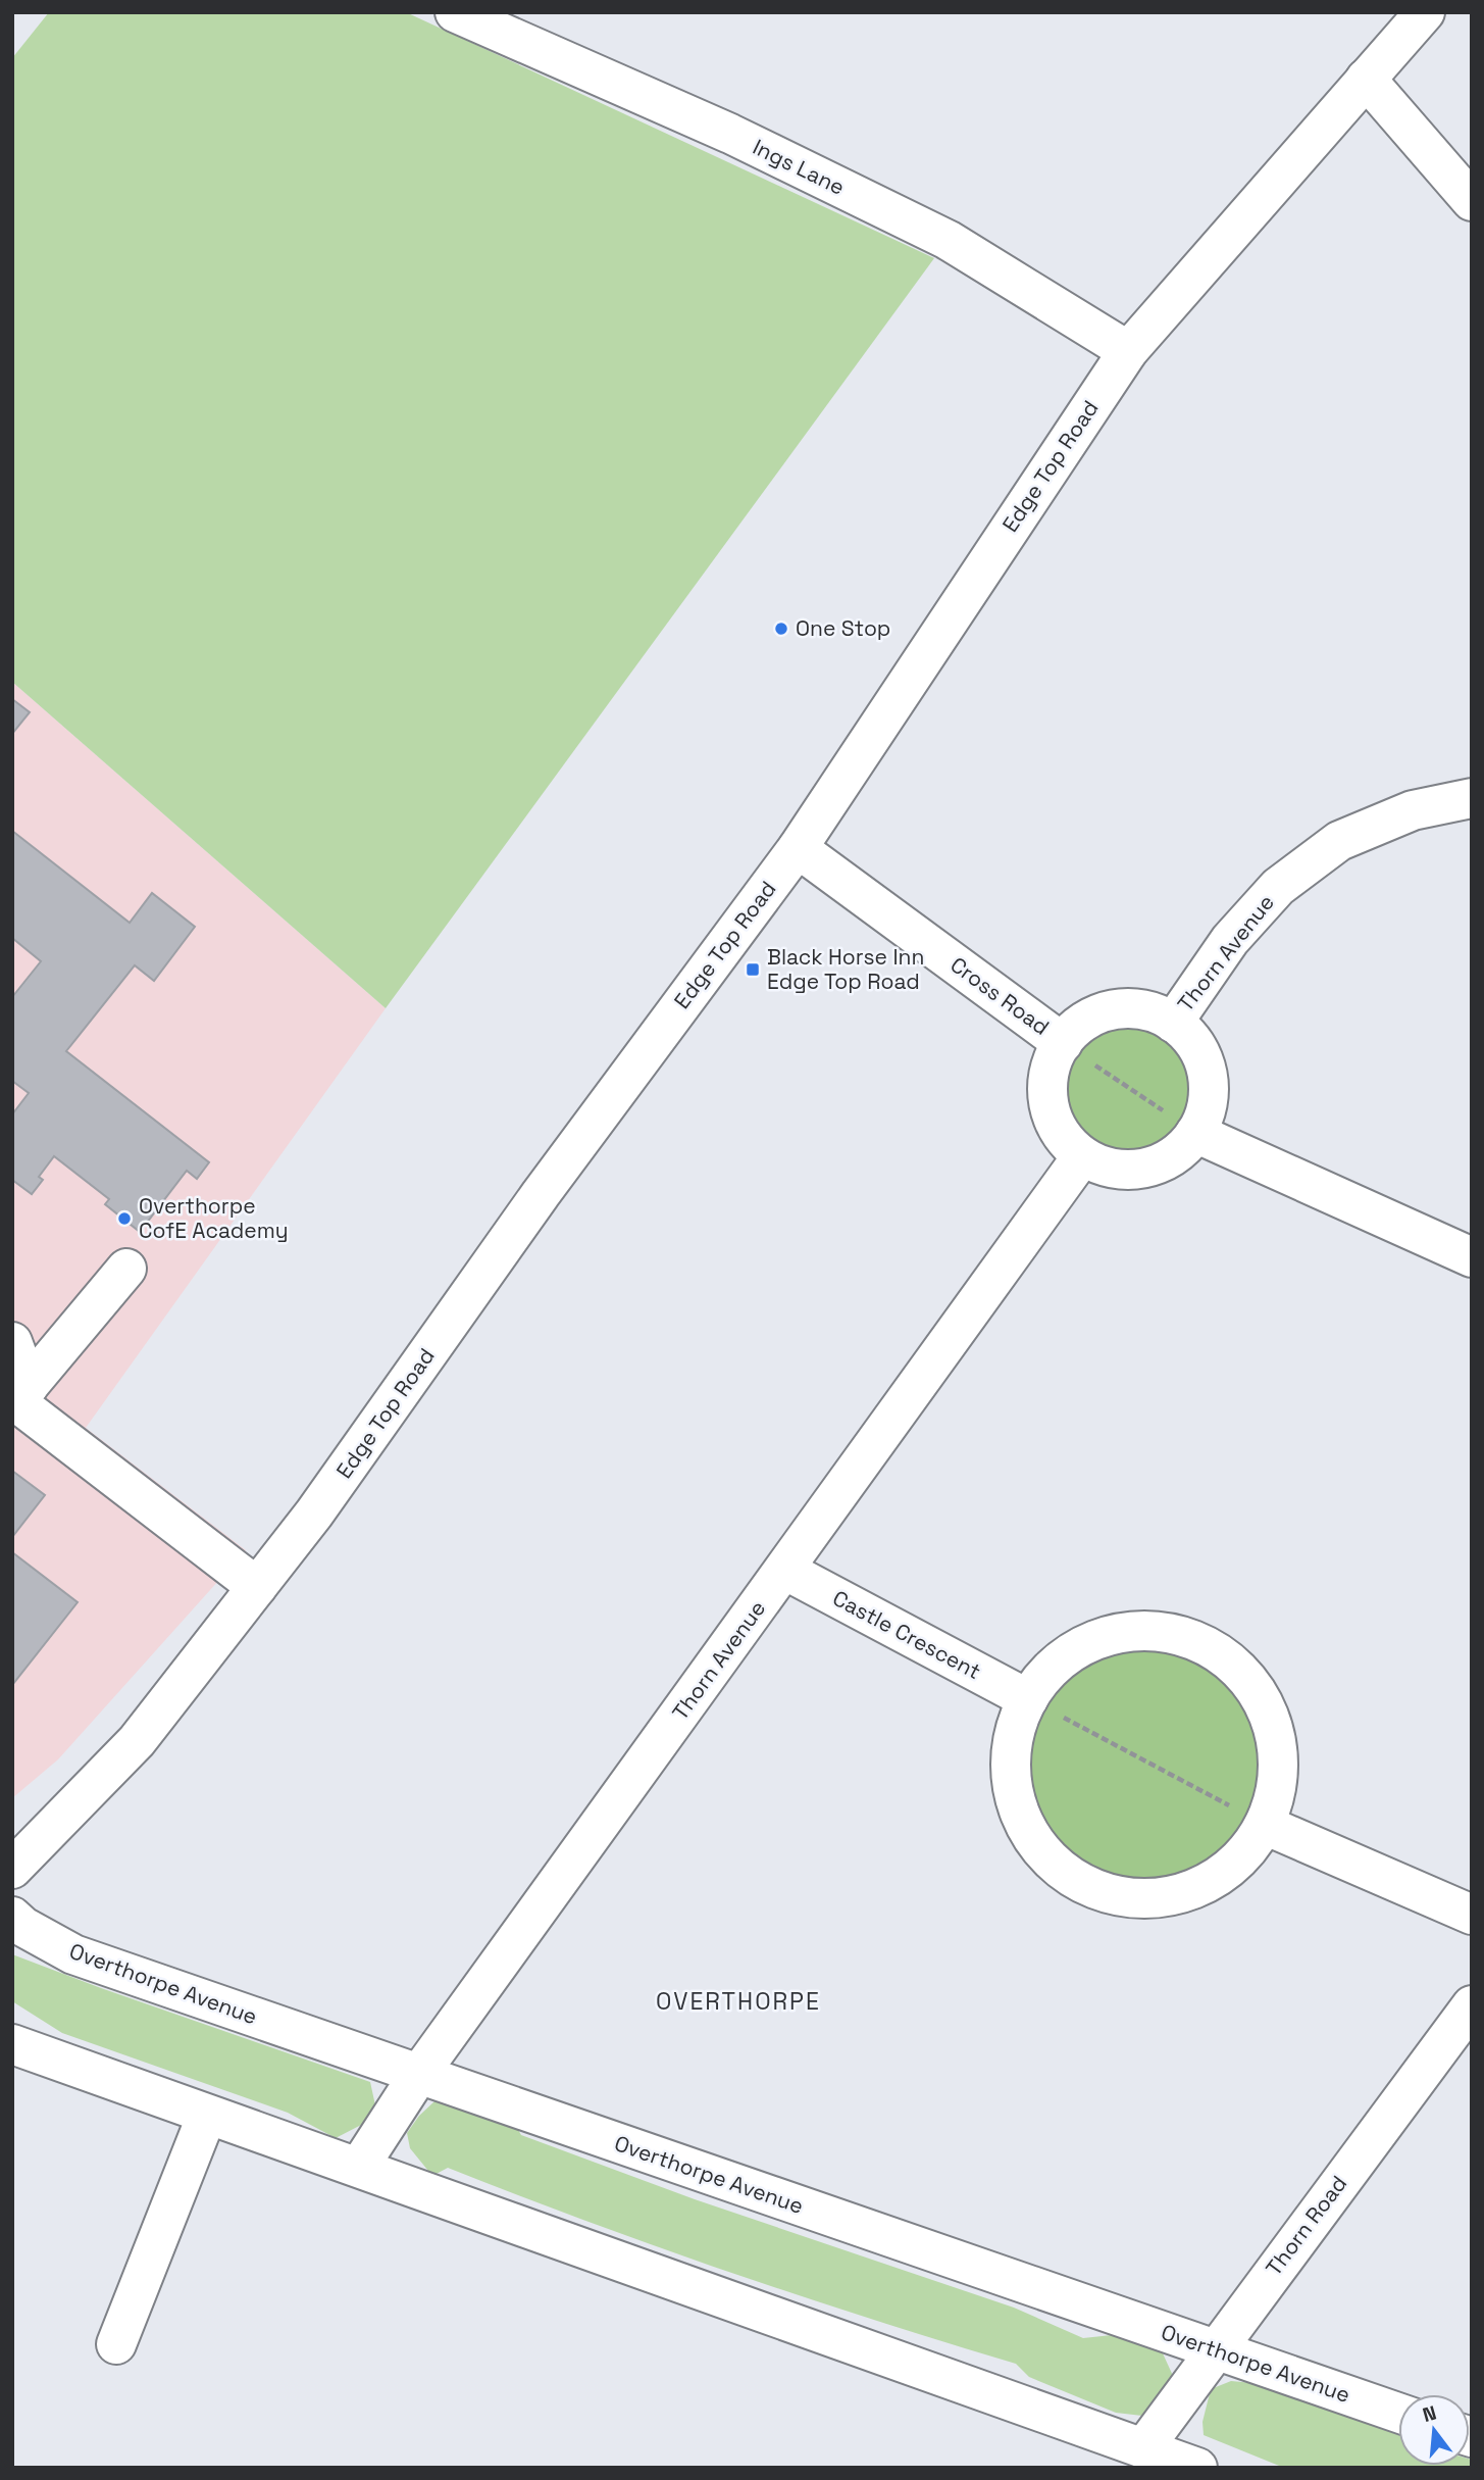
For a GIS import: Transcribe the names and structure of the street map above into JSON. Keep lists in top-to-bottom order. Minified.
{"streets":{"street":["Ings Lane","Edge Top Road","Thorn Avenue","Cross Road","Castle Crescent","Overthorpe Avenue","Thorn Road"]},"crossings":[["Ings Lane","Edge Top Road"],["Edge Top Road","Cross Road"],["Thorn Avenue","Cross Road"],["Thorn Avenue","Castle Crescent"],["Thorn Avenue","Overthorpe Avenue"],["Overthorpe Avenue","Thorn Road"]],"districts":["OVERTHORPE"],"places":{"other":["One Stop","Overthorpe CofE Academy"],"transit":["Black Horse Inn Edge Top Road"]},"north":"top"}
